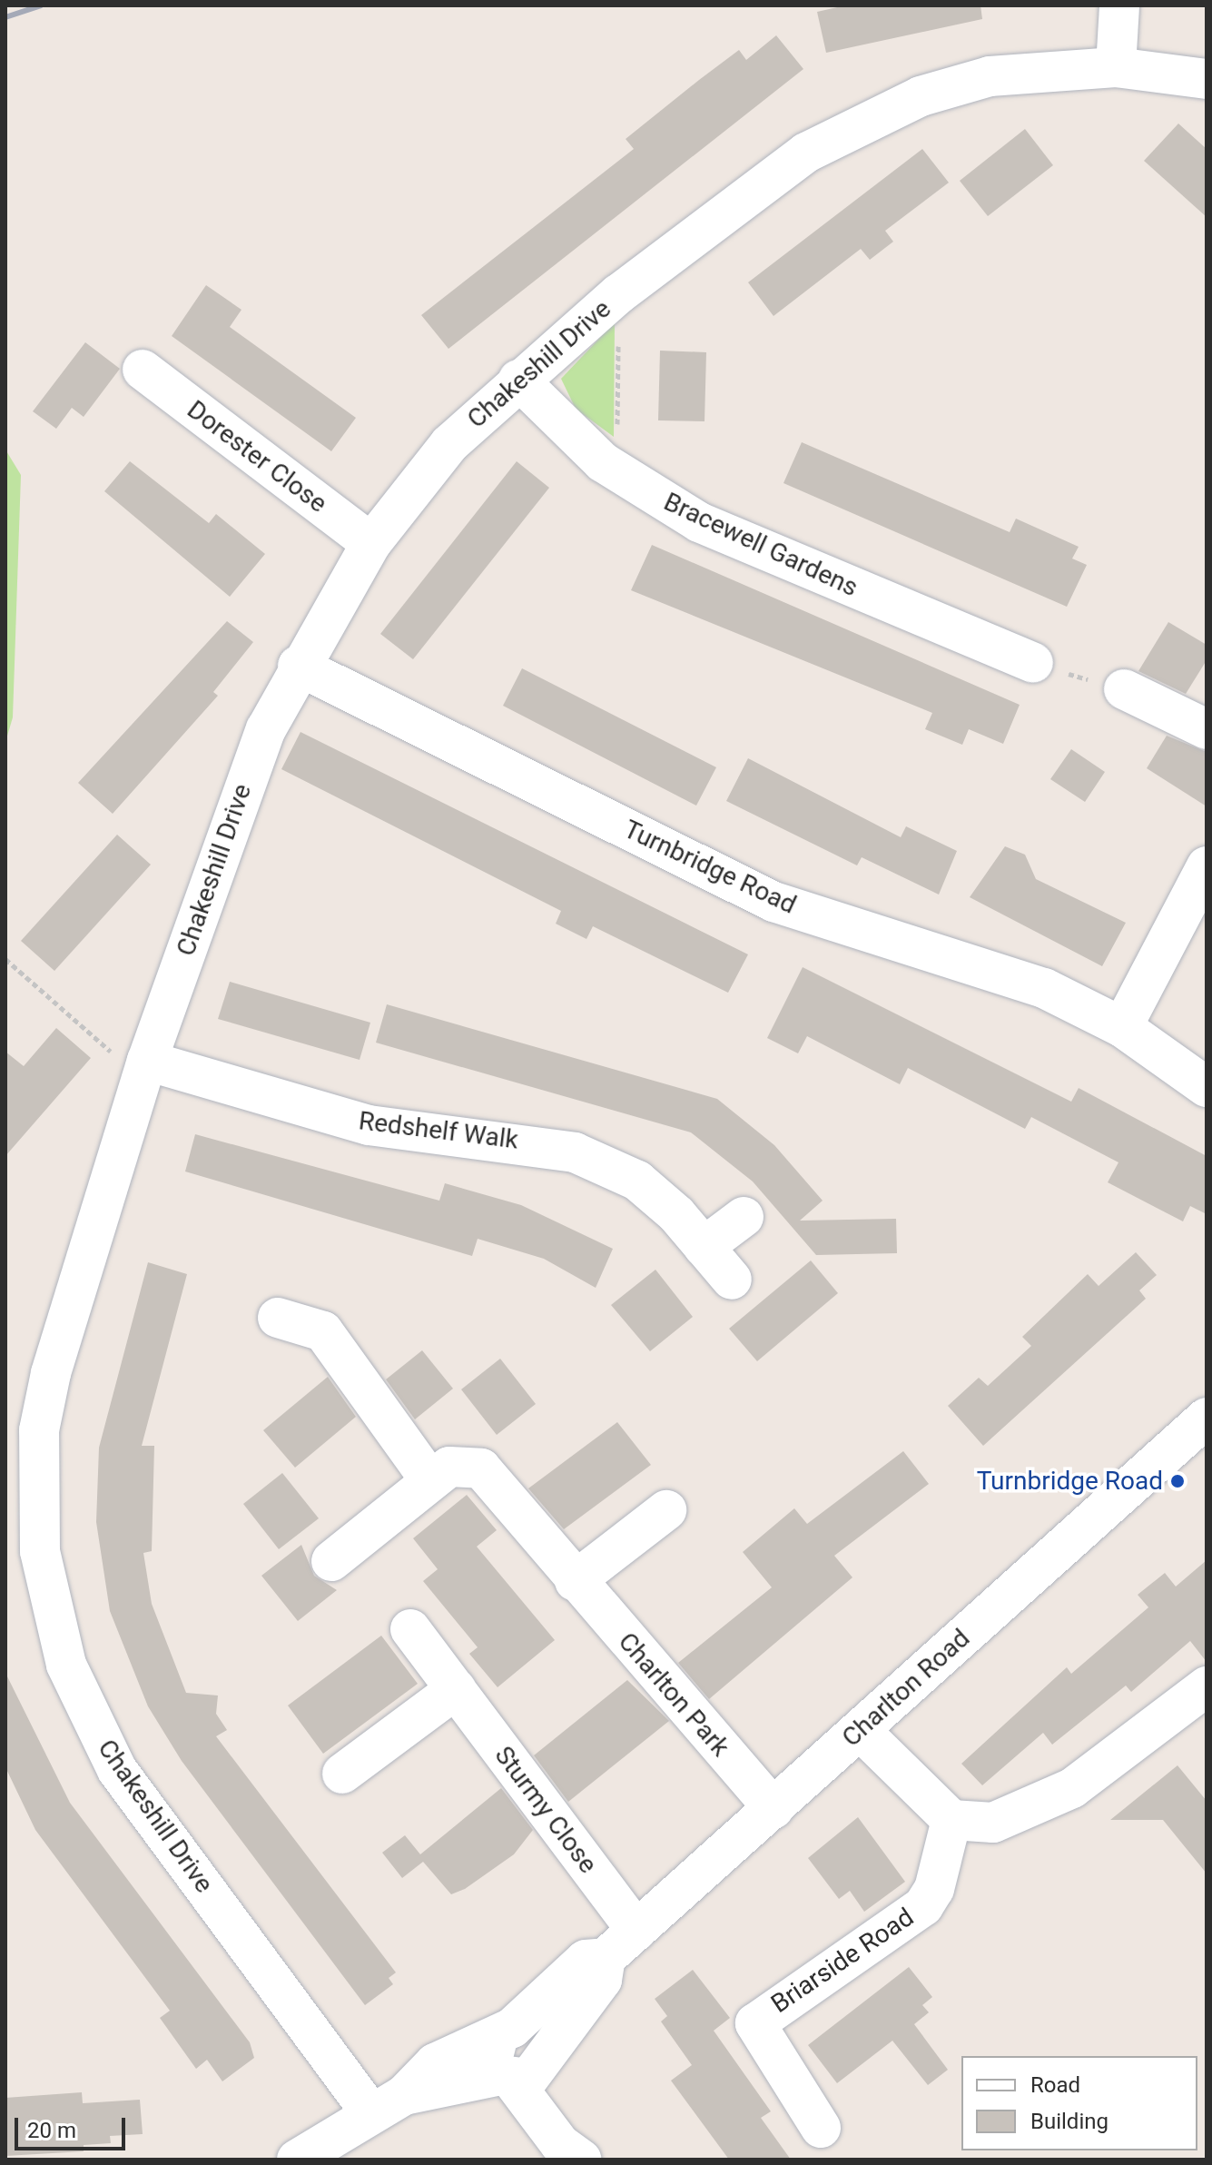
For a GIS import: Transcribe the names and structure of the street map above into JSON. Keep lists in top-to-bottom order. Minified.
{"streets":{"street":["Chakeshill Drive","Dorester Close","Bracewell Gardens","Turnbridge Road","Redshelf Walk","Charlton Road","Charlton Park","Sturmy Close","Briarside Road"]},"crossings":[["Chakeshill Drive","Dorester Close"],["Chakeshill Drive","Bracewell Gardens"],["Chakeshill Drive","Turnbridge Road"],["Chakeshill Drive","Redshelf Walk"],["Chakeshill Drive","Charlton Road"],["Charlton Road","Charlton Park"],["Charlton Road","Sturmy Close"]],"places":["Turnbridge Road"],"legend":["Road","Building"],"scale_bar":"20 m"}
